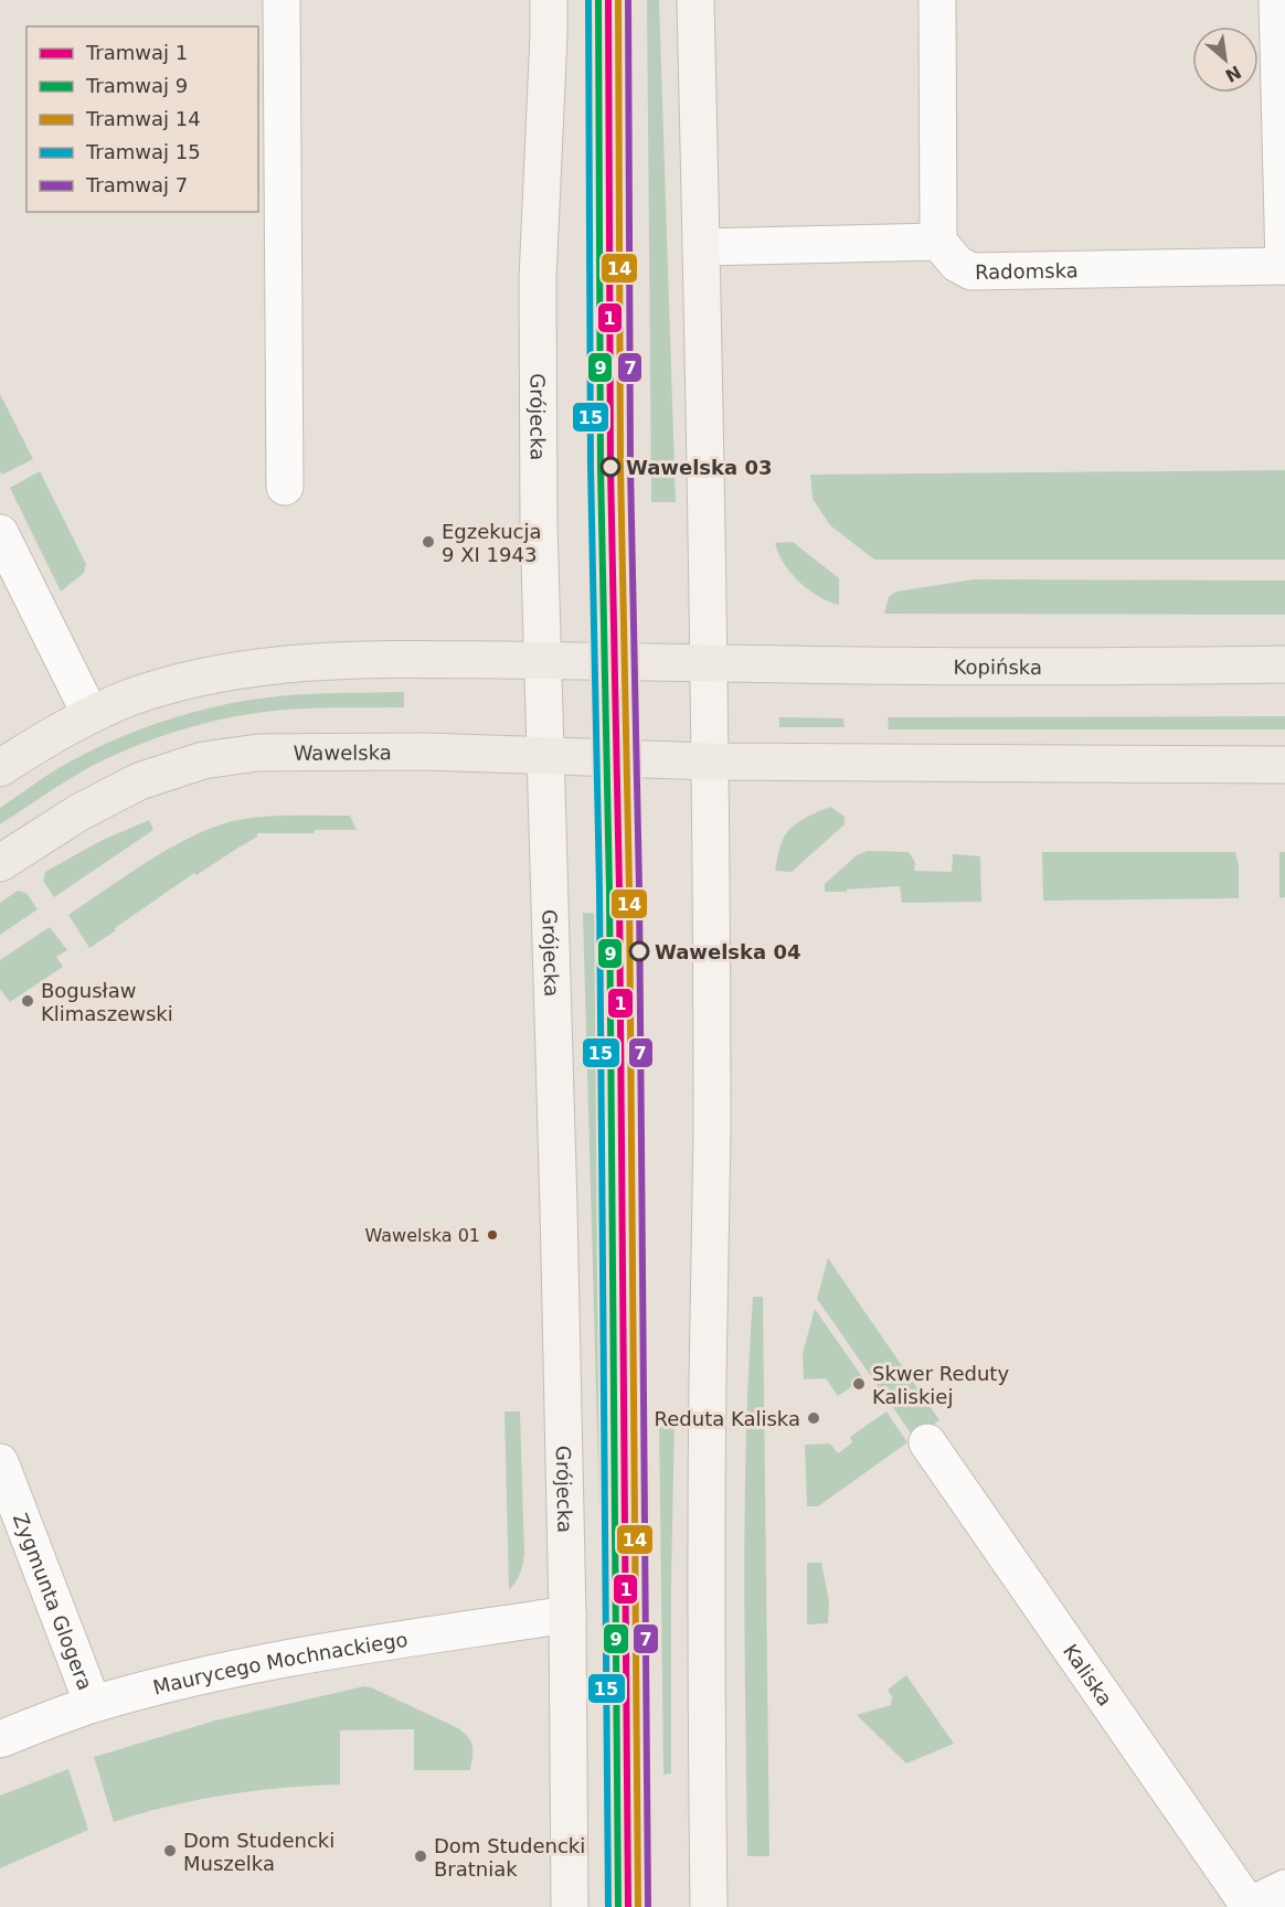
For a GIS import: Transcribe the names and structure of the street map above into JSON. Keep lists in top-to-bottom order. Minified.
{"streets":{"main road":["Grójecka","Kopińska","Wawelska"],"street":["Radomska","Zygmunta Glogera","Maurycego Mochnackiego","Kaliska"]},"crossings":[["Grójecka","Wawelska"],["Grójecka","Maurycego Mochnackiego"],["Zygmunta Glogera","Maurycego Mochnackiego"]],"places":["Wawelska 03","Egzekucja 9 XI 1943","Wawelska 04","Bogusław Klimaszewski","Wawelska 01","Skwer Reduty Kaliskiej","Reduta Kaliska","Dom Studencki Muszelka","Dom Studencki Bratniak"],"lines":["tram line 1","tram line 9","tram line 14","tram line 15","tram line 7"],"legend":["Tramwaj 1","Tramwaj 9","Tramwaj 14","Tramwaj 15","Tramwaj 7"],"north":"bottom right"}
